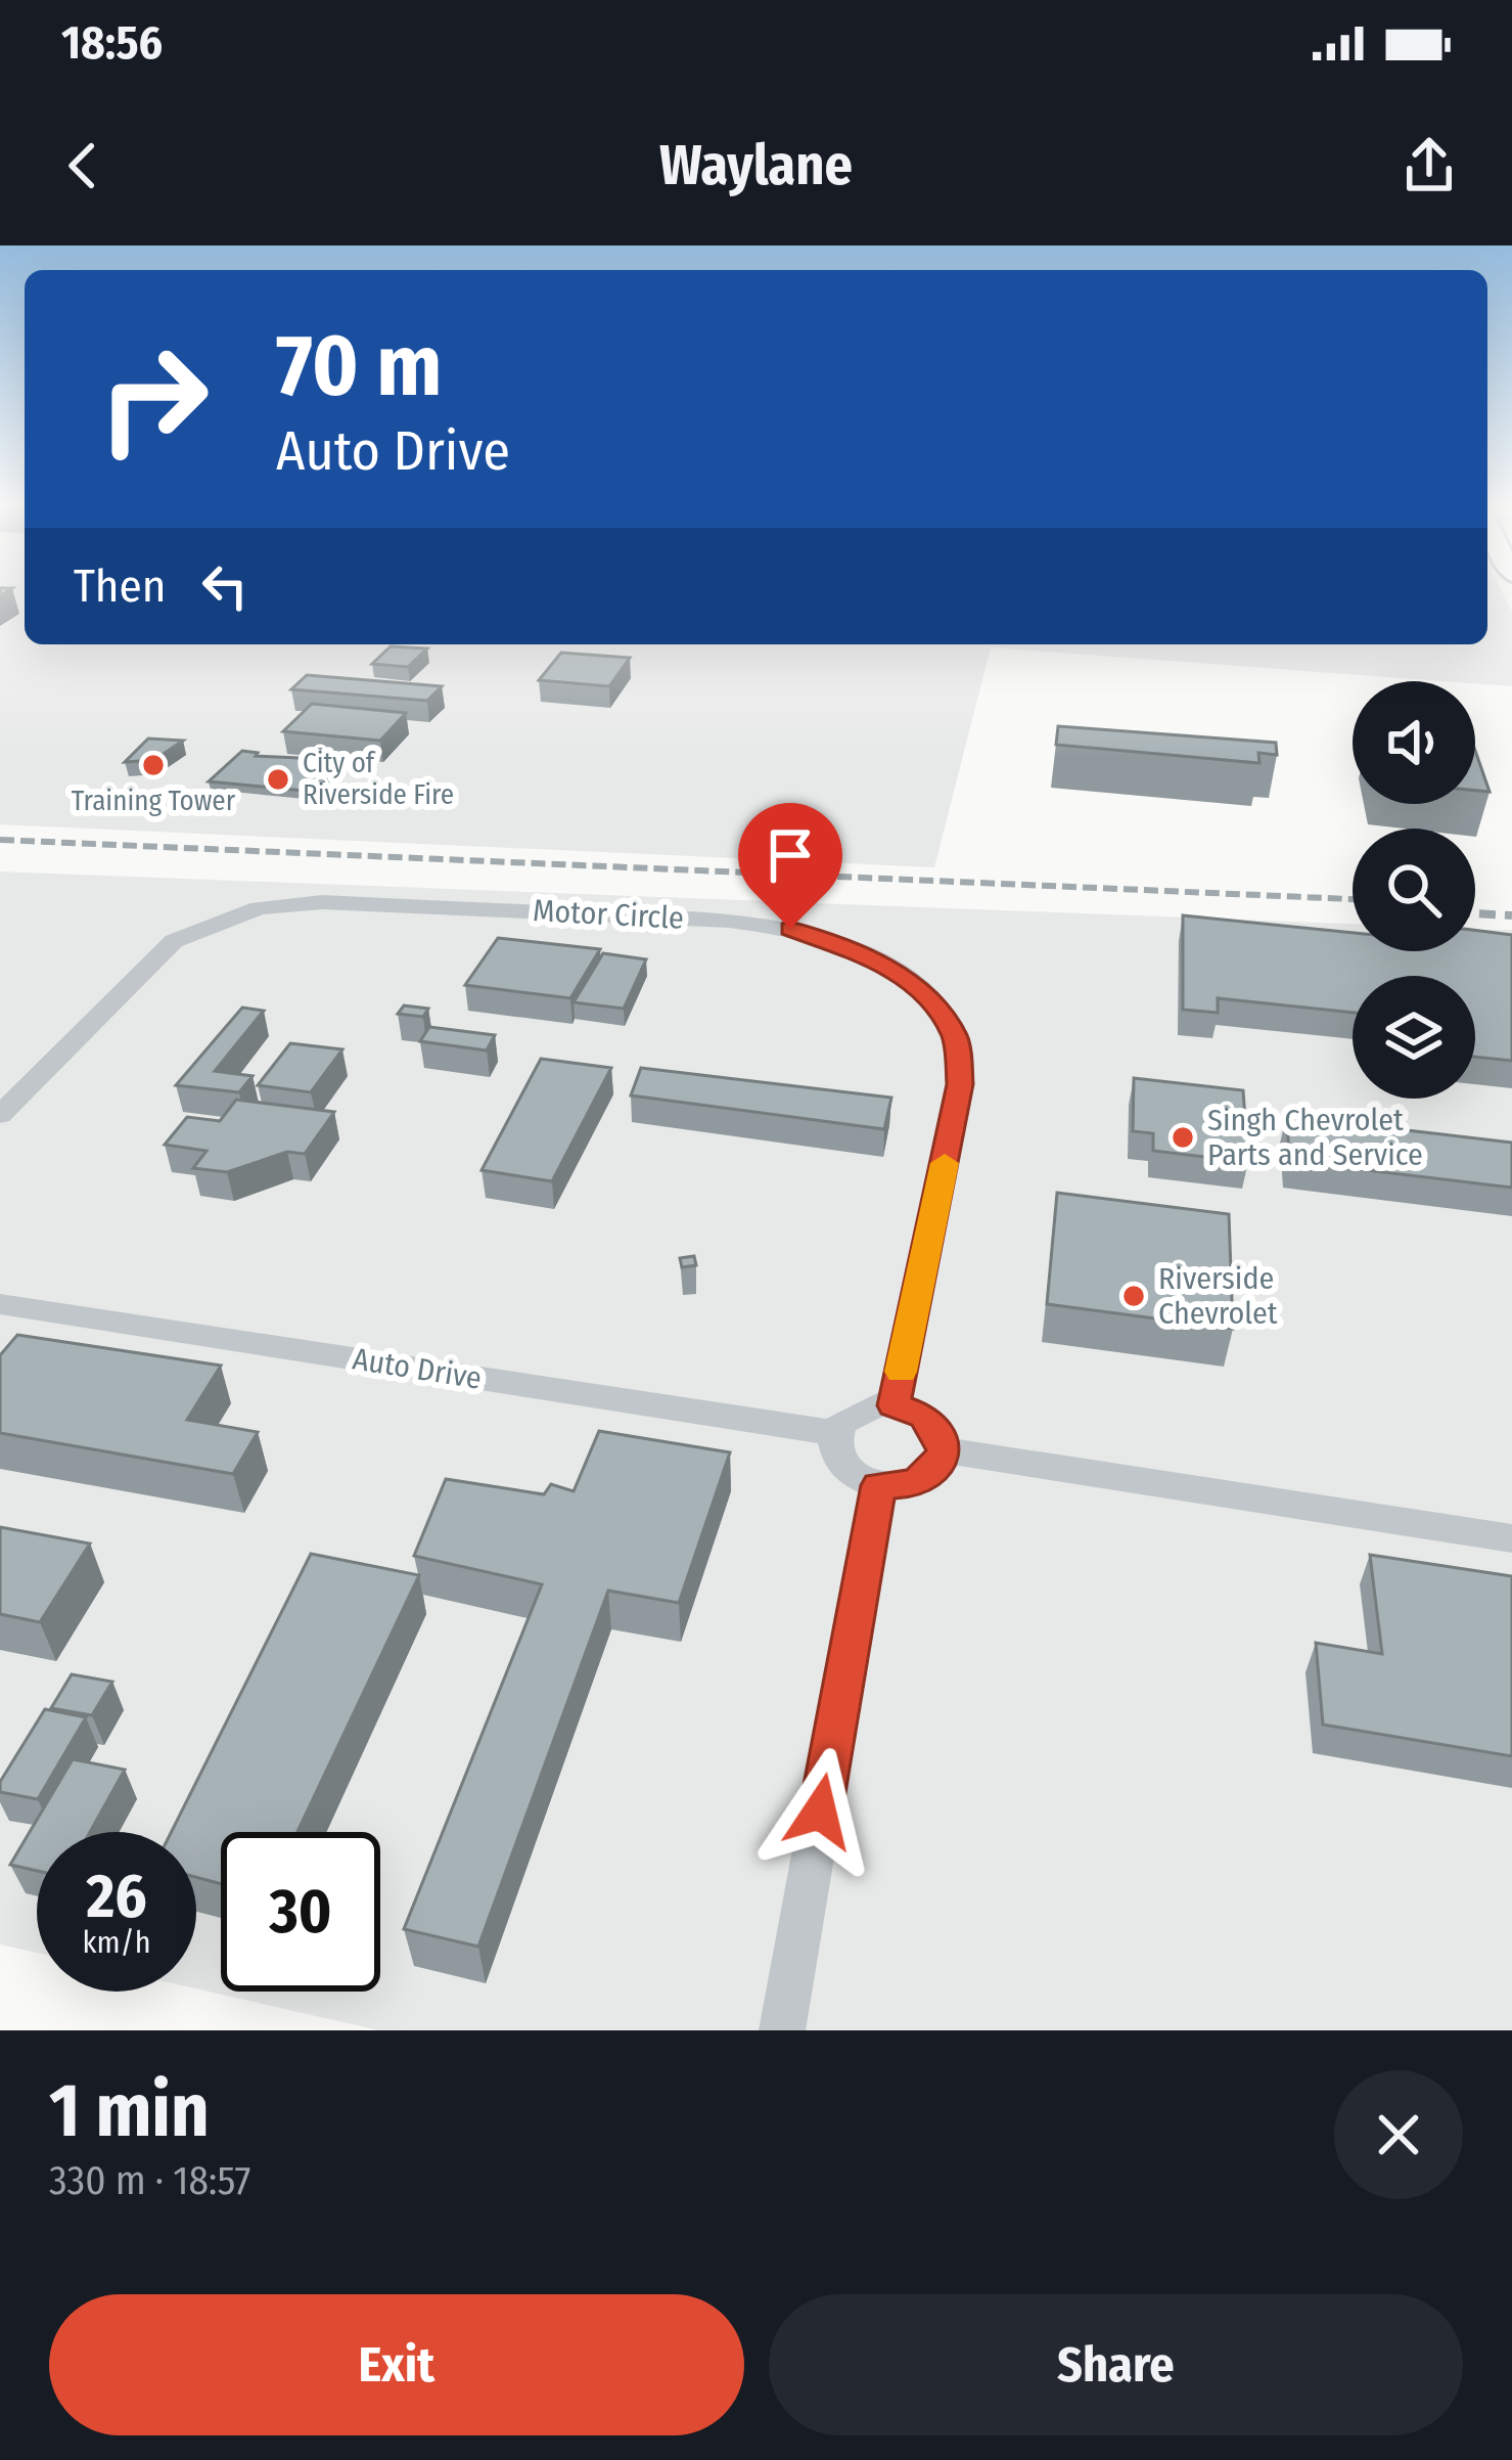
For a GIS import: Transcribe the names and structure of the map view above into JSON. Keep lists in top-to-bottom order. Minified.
{"streets":{"street":["Motor Circle","Auto Drive"]},"crossings":[["Motor Circle","Auto Drive"]],"places":["Training Tower","City of Riverside Fire","Singh Chevrolet Parts and Service","Riverside Chevrolet"],"page":{"status":"18:56","header":"Waylane","turn":["70 m","Auto Drive"],"then":"Then","speed":"26 km/h","limit":"30","heading":["1 min","330 m · 18:57"],"buttons":["Exit","Share"]}}
